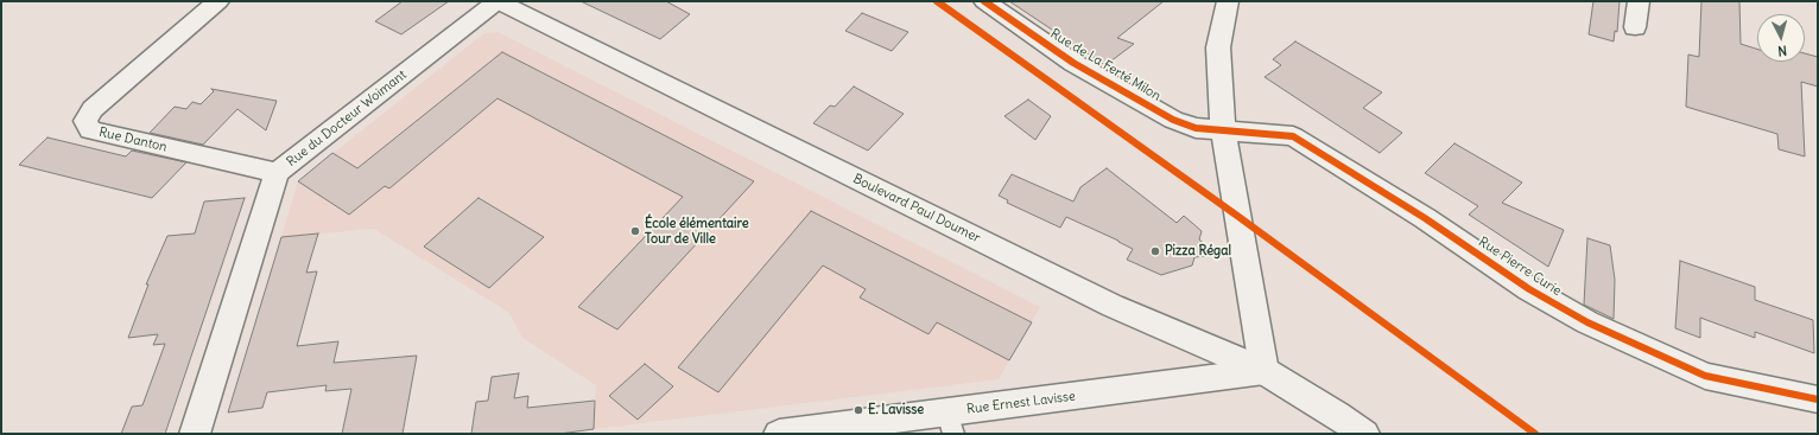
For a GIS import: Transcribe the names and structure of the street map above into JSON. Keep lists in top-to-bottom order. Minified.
{"streets":{"street":["Rue de La Ferté Milon","Rue du Docteur Woimant","Rue Danton","Boulevard Paul Doumer","Rue Pierre Curie","Rue Ernest Lavisse"]},"crossings":[["Rue de La Ferté Milon","Rue Pierre Curie"],["Rue du Docteur Woimant","Rue Danton"],["Rue du Docteur Woimant","Boulevard Paul Doumer"],["Boulevard Paul Doumer","Rue Ernest Lavisse"]],"places":["École élémentaire Tour de Ville","Pizza Régal","E. Lavisse"],"north":"bottom"}
